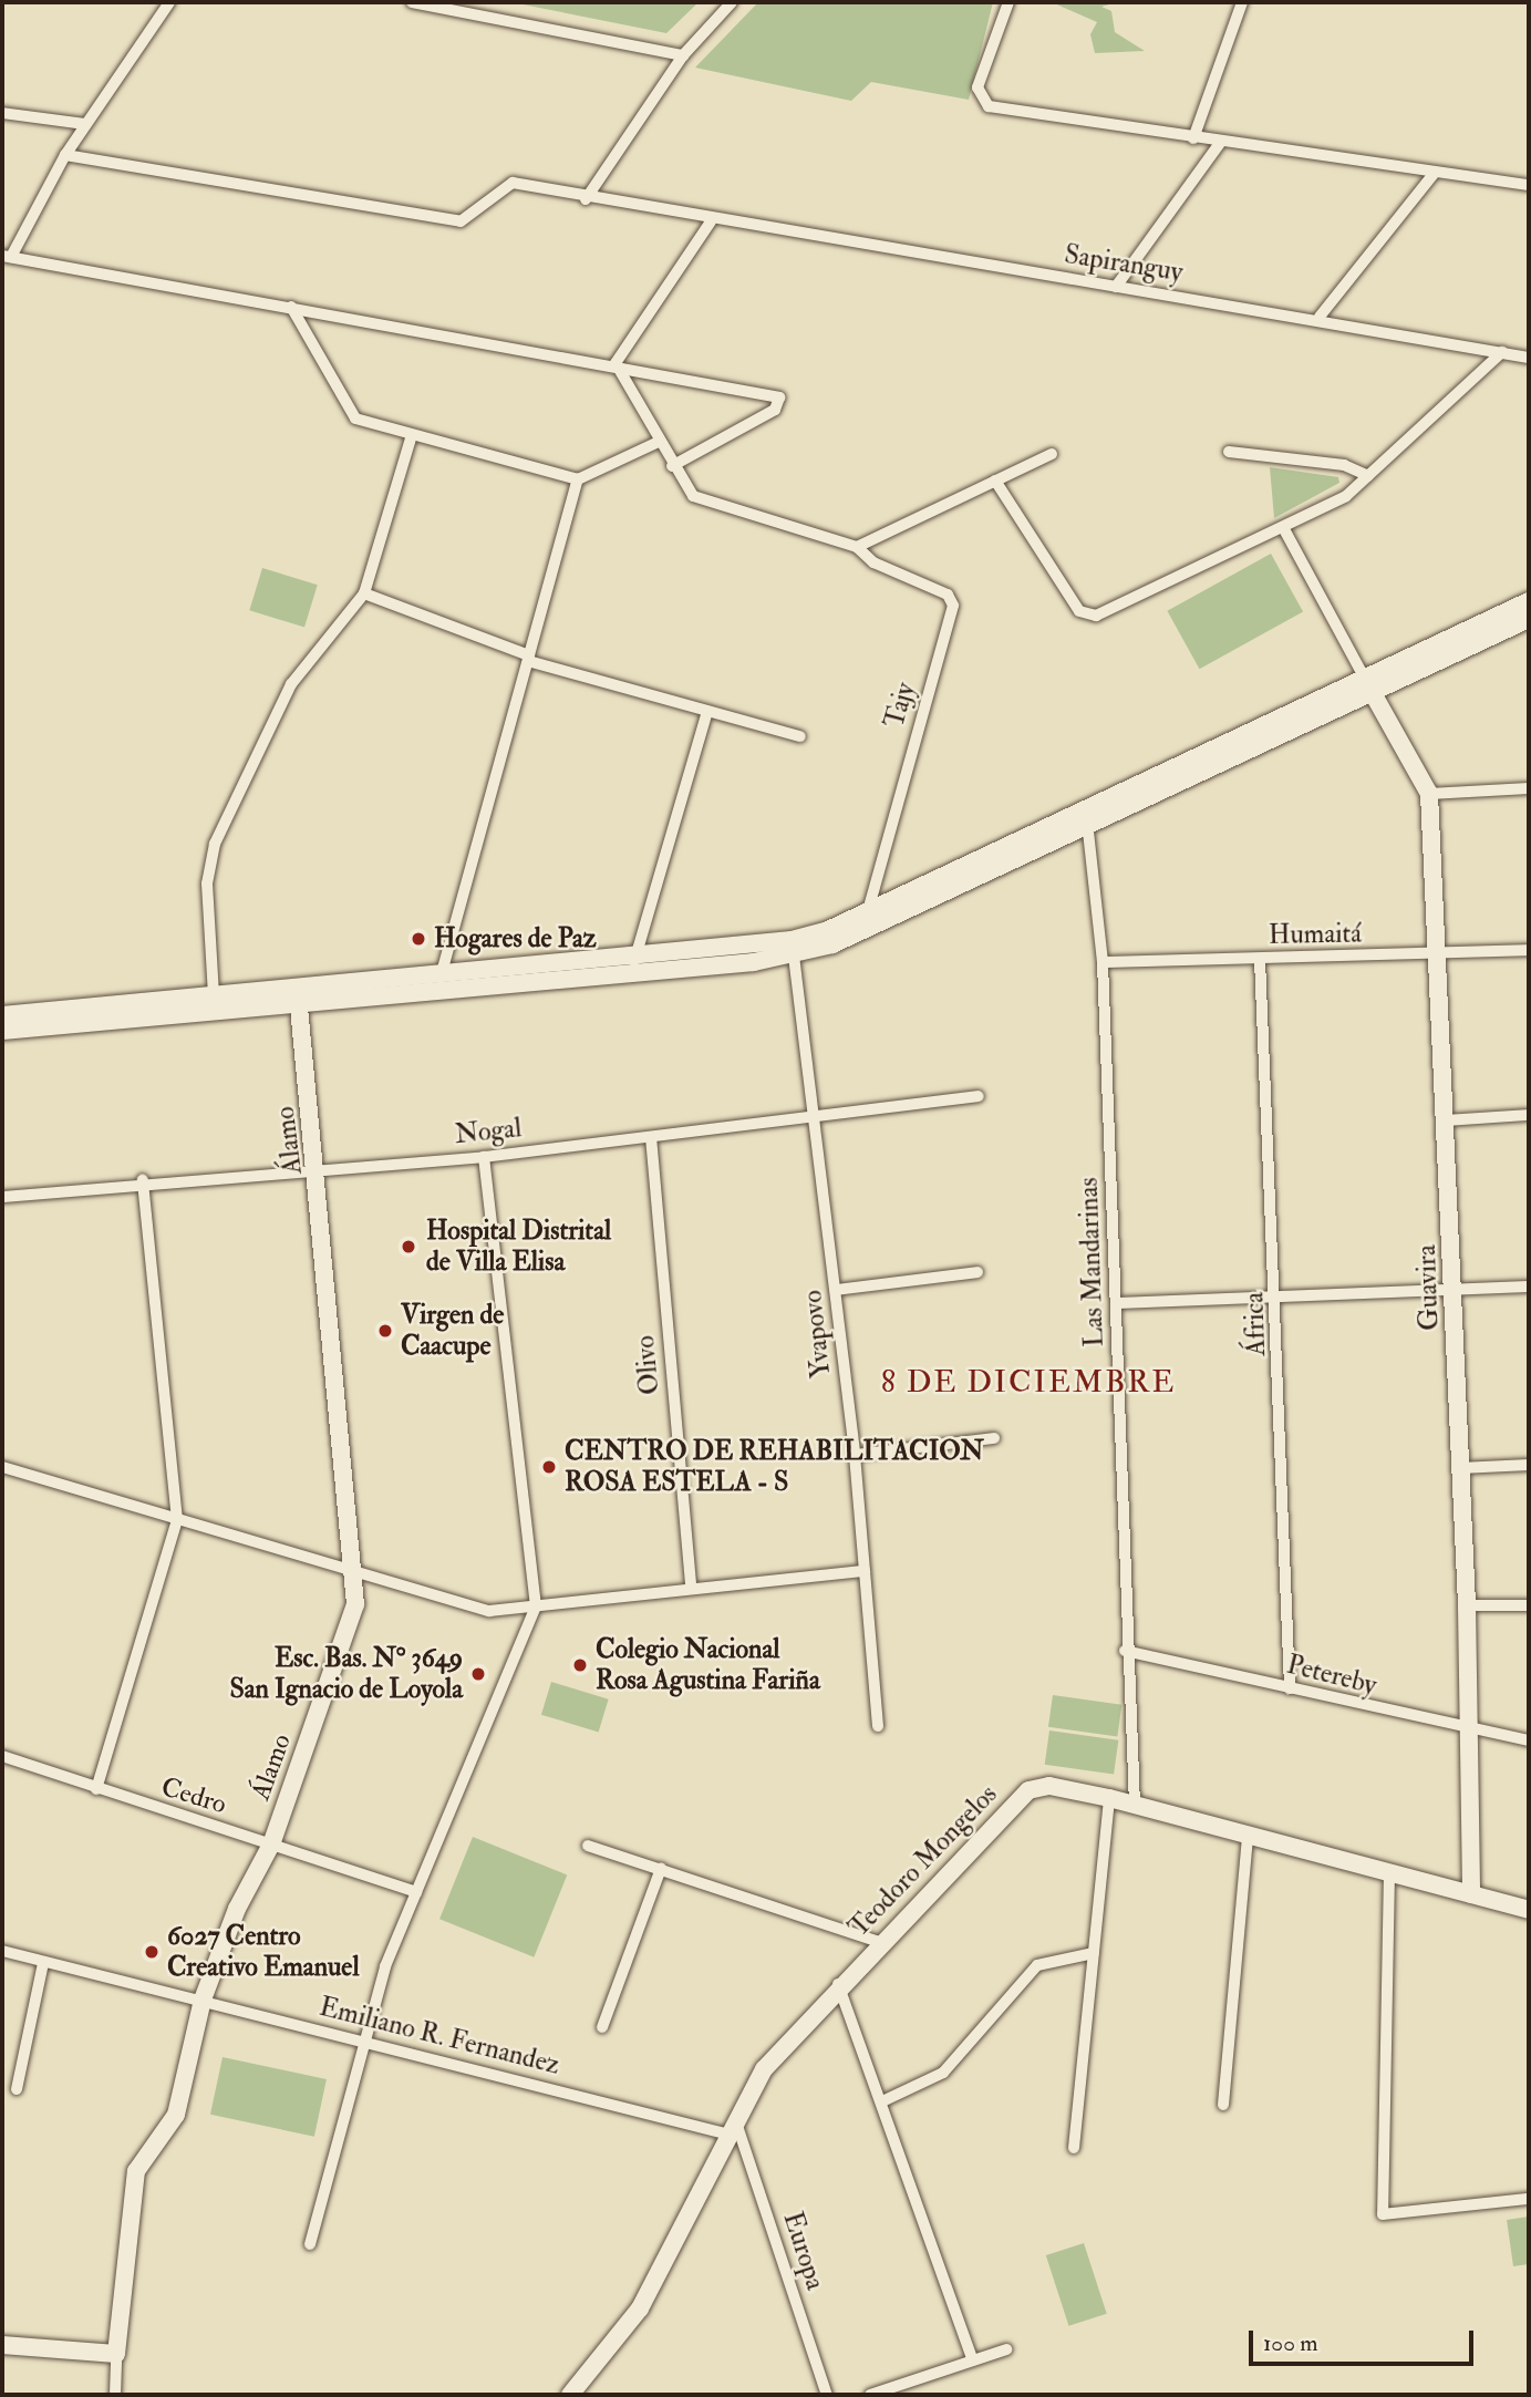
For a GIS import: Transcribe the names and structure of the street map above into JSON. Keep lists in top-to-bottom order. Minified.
{"streets":{"street":["Sapiranguy","Tajy","Humaitá","Nogal","Álamo","Las Mandarinas","Guavira","África","Yvapovo","Olivo","Petereby","Cedro","Teodoro Mongelos","Emiliano R. Fernandez","Europa"]},"crossings":[["Humaitá","Las Mandarinas"],["Humaitá","Guavira"],["Humaitá","África"],["Nogal","Álamo"],["Nogal","Yvapovo"],["Nogal","Olivo"],["Álamo","Cedro"],["Álamo","Emiliano R. Fernandez"],["Las Mandarinas","Petereby"],["Las Mandarinas","Teodoro Mongelos"],["Guavira","Petereby"],["Guavira","Teodoro Mongelos"],["África","Petereby"],["Teodoro Mongelos","Emiliano R. Fernandez"],["Teodoro Mongelos","Europa"],["Emiliano R. Fernandez","Europa"]],"districts":["8 DE DICIEMBRE"],"places":["Hogares de Paz","Hospital Distrital de Villa Elisa","Virgen de Caacupe","CENTRO DE REHABILITACION ROSA ESTELA - S","Colegio Nacional Rosa Agustina Fariña","Esc. Bas. N° 3649 San Ignacio de Loyola","6027 Centro Creativo Emanuel"],"scale_bar":"100 m"}
